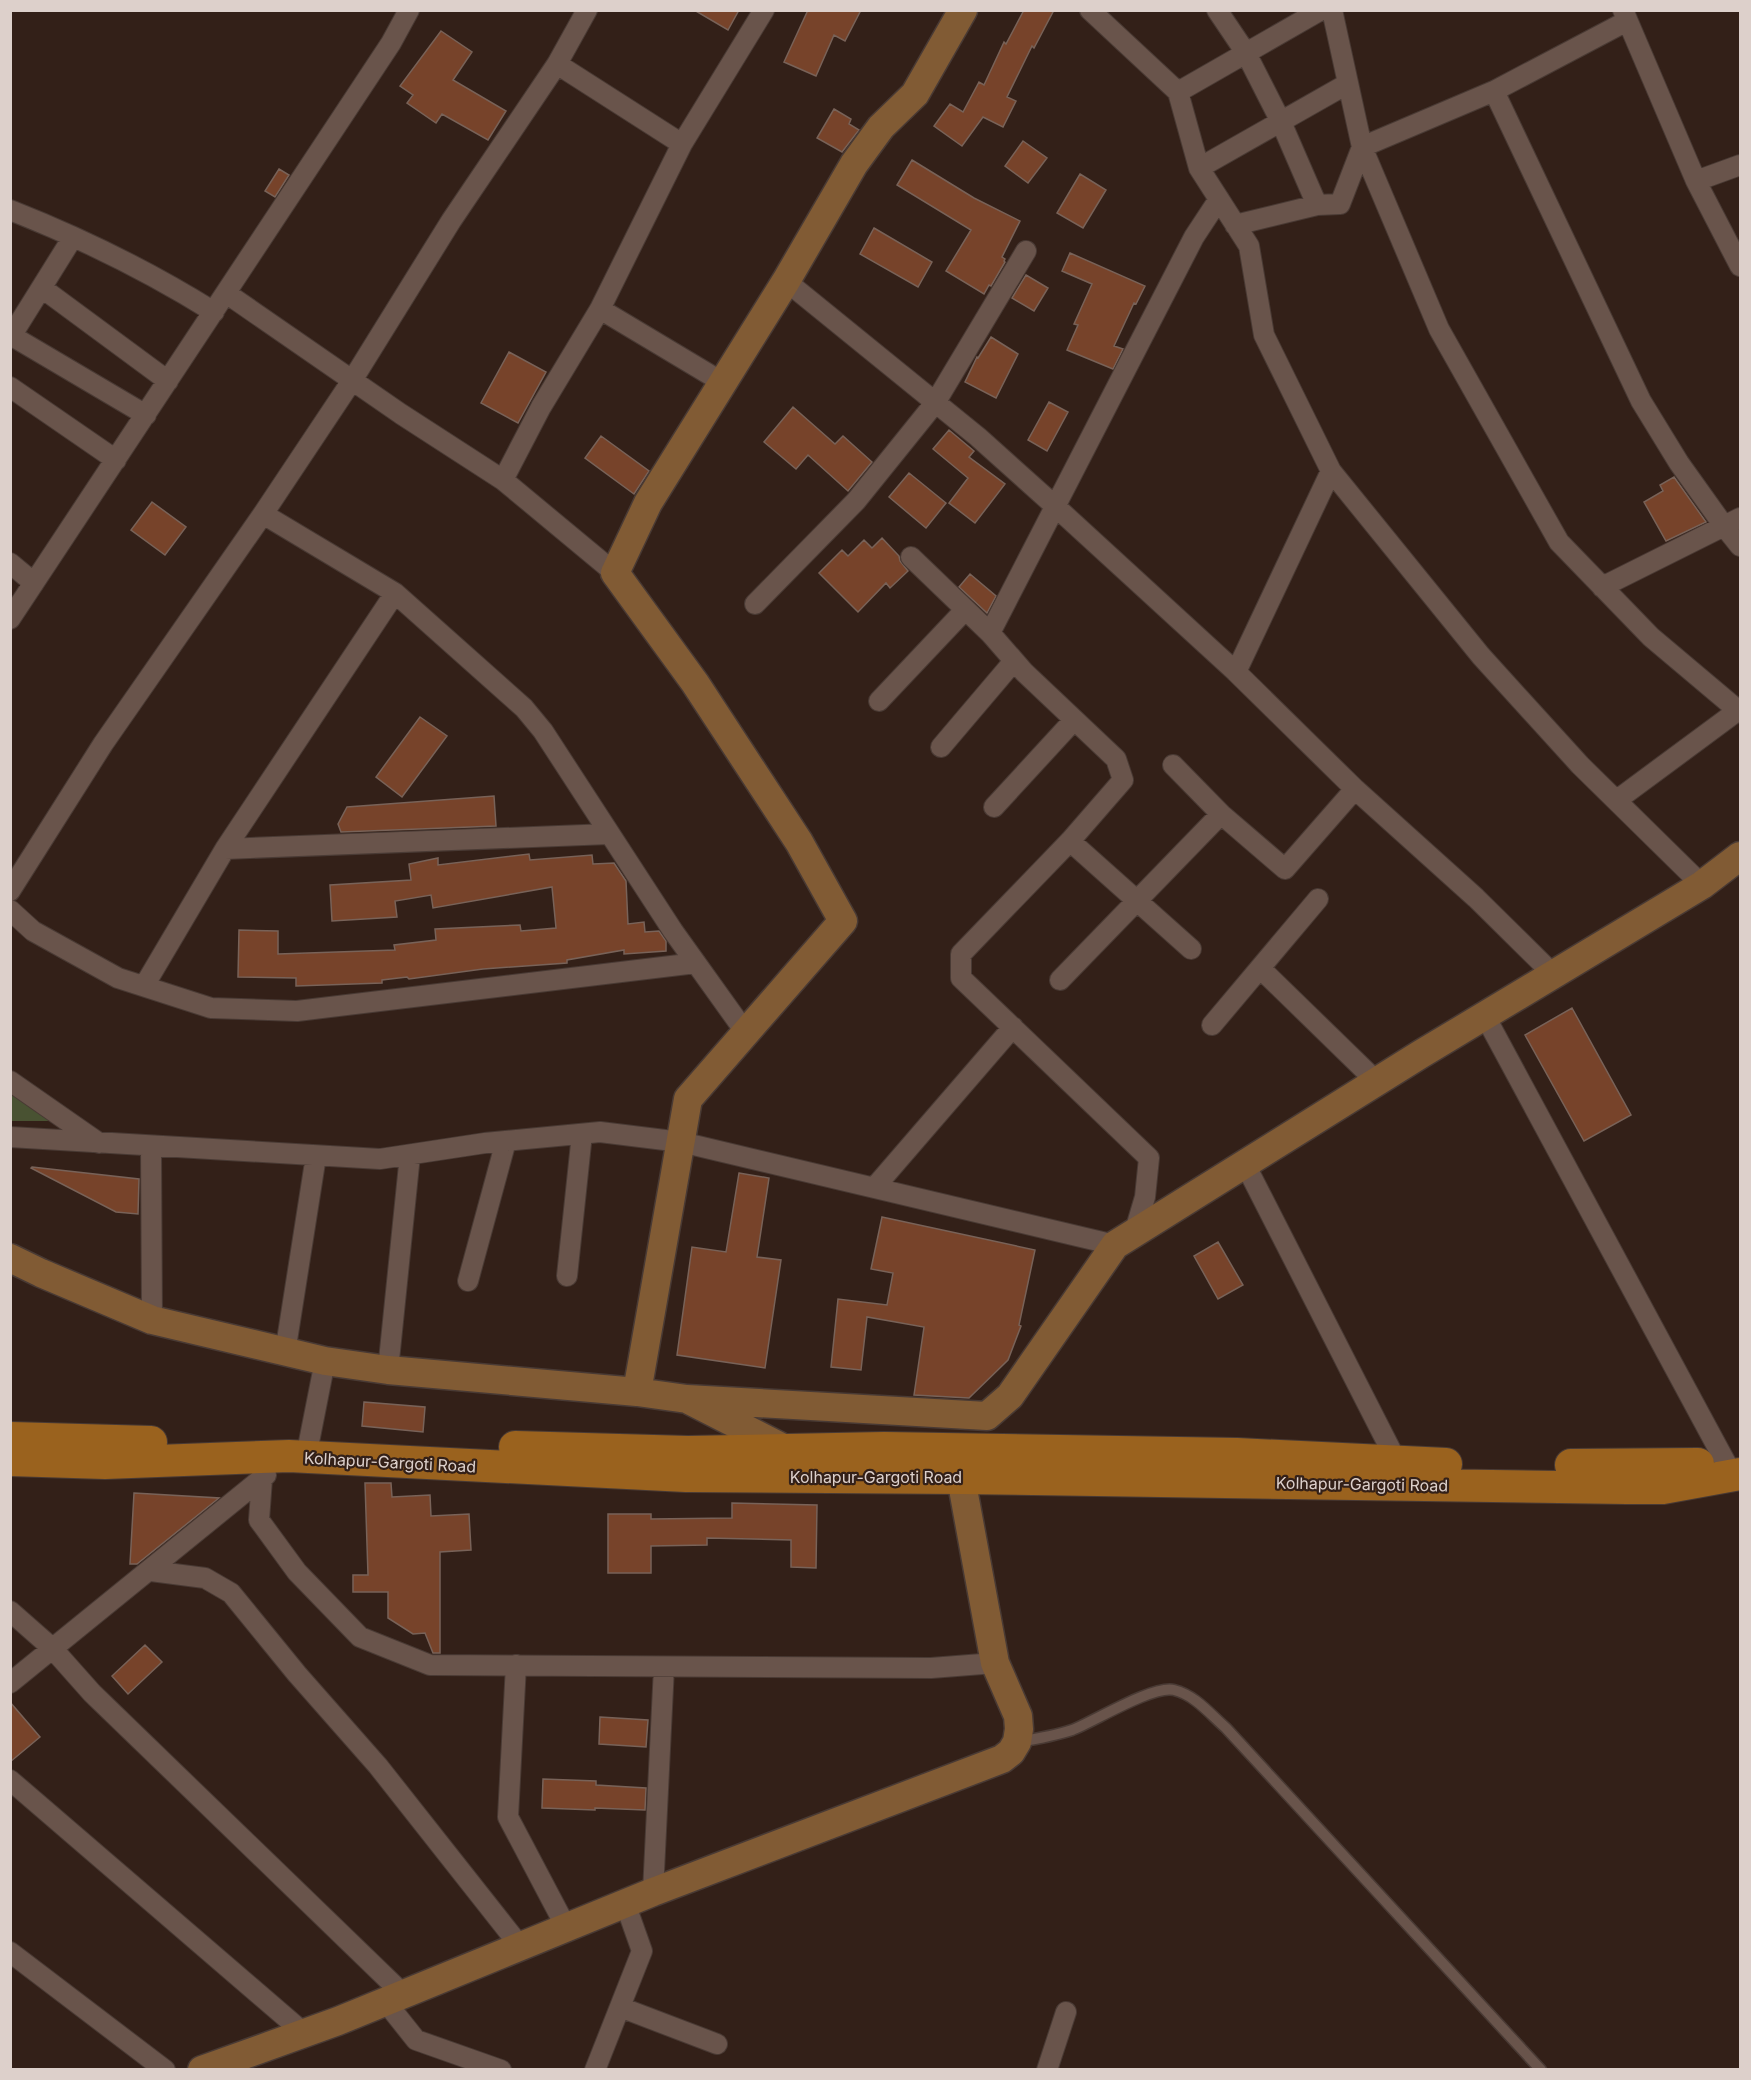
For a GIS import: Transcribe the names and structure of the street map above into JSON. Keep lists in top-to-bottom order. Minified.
{"streets":{"main road":["Kolhapur-Gargoti Road"]}}
